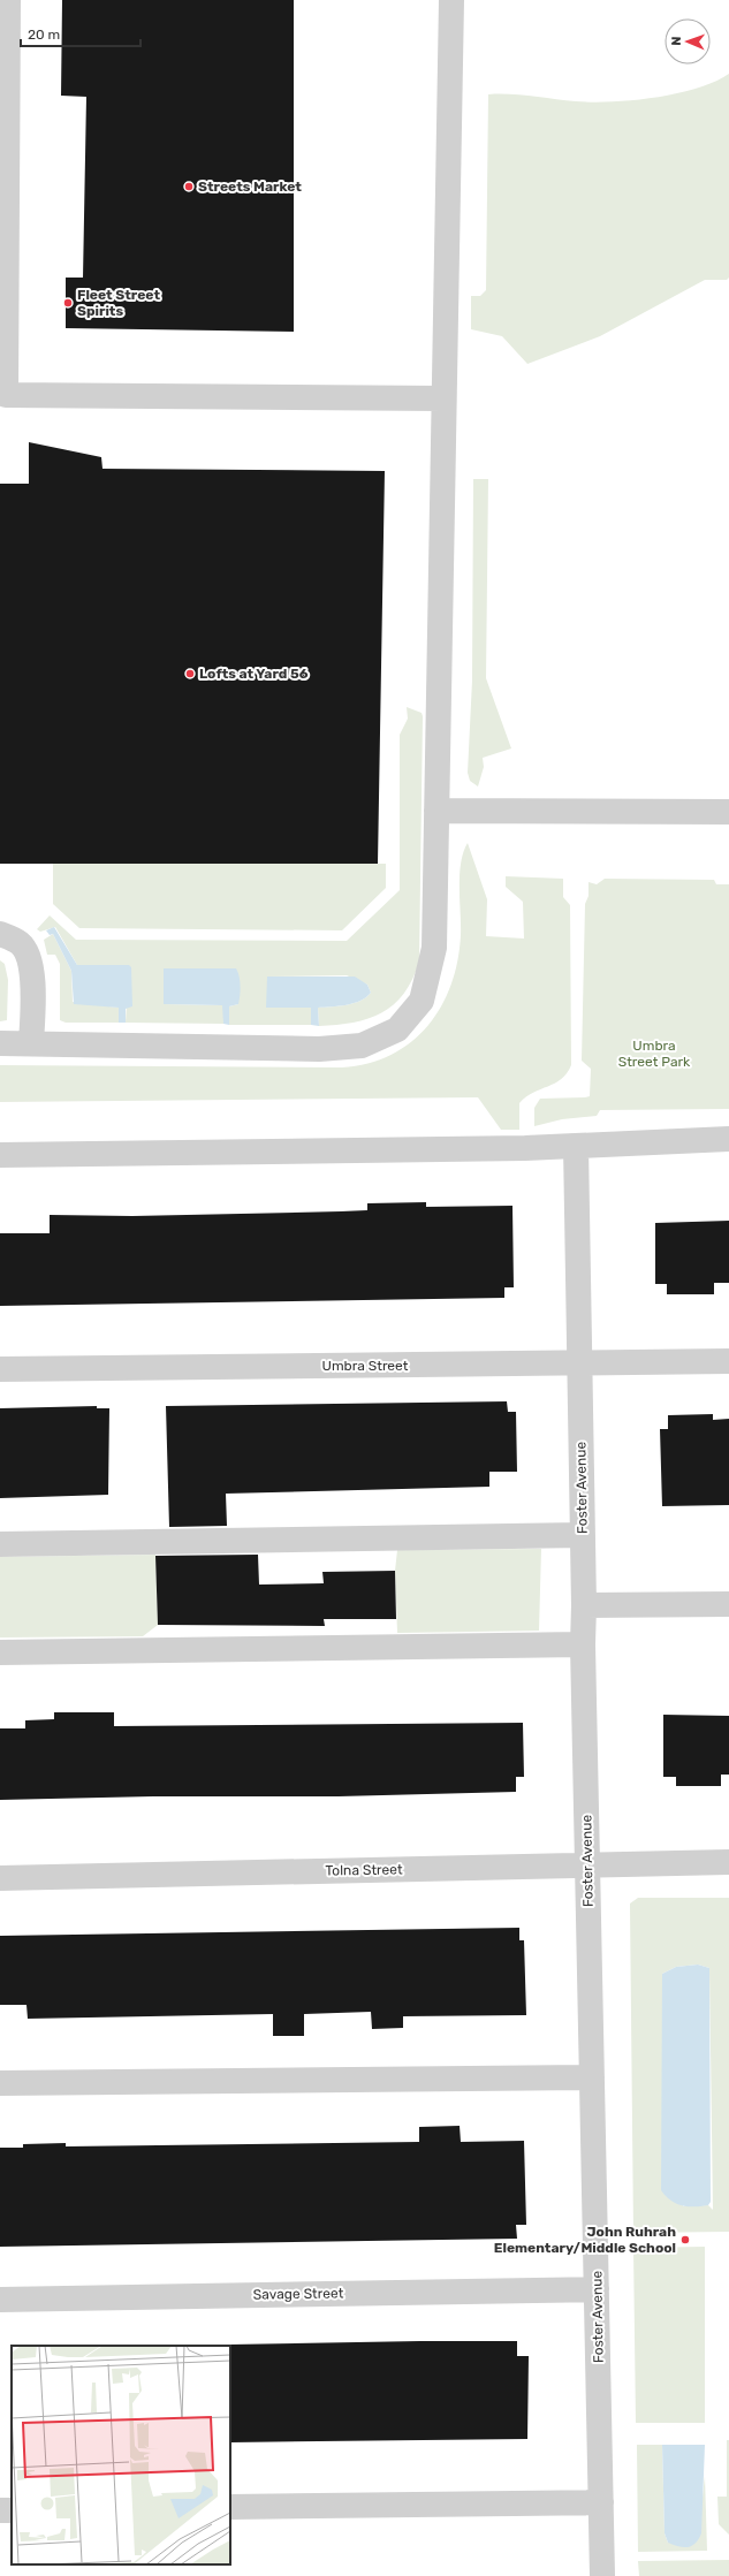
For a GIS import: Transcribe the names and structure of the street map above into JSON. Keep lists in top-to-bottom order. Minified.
{"streets":{"street":["Umbra Street","Foster Avenue","Tolna Street","Savage Street"]},"crossings":[["Umbra Street","Foster Avenue"],["Foster Avenue","Tolna Street"],["Foster Avenue","Savage Street"]],"parks":["Umbra Street Park"],"places":["Streets Market","Fleet Street Spirits","Lofts at Yard 56","John Ruhrah Elementary/Middle School"],"scale_bar":"20 m","north":"left"}
